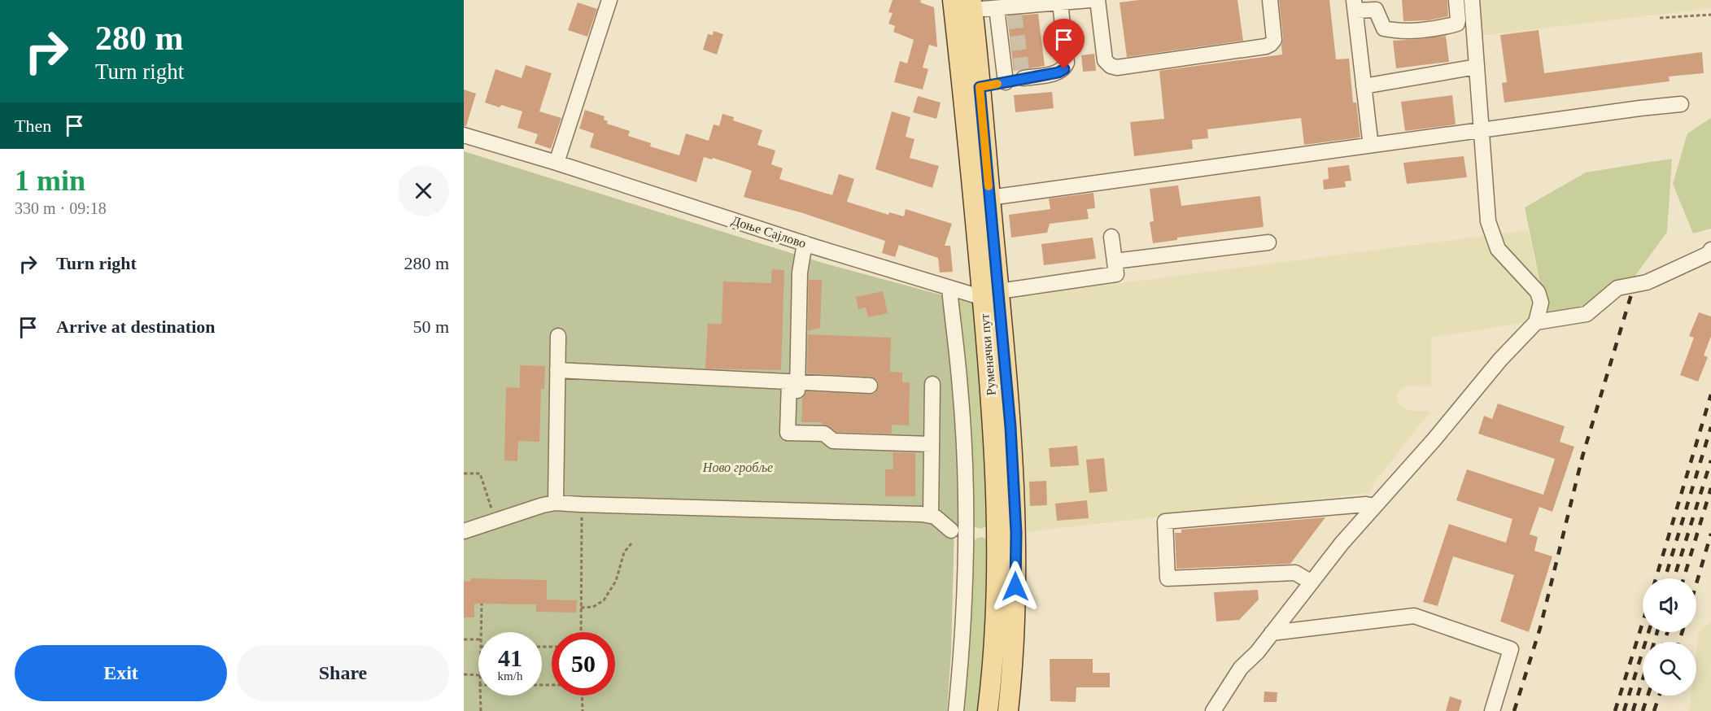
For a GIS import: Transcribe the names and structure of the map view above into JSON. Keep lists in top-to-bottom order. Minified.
{"streets":{"main road":["Руменачки пут"],"street":["Доње Сајлово"]},"crossings":[["Доње Сајлово","Руменачки пут"]],"parks":["Ново гробље"],"page":{"turn":["280 m","Turn right"],"then":"Then","heading":["1 min","330 m · 09:18"],"list":[{"name":"Turn right","value":"280 m"},{"name":"Arrive at destination","value":"50 m"}],"speed":"41 km/h","limit":"50","buttons":["Exit","Share"]}}
